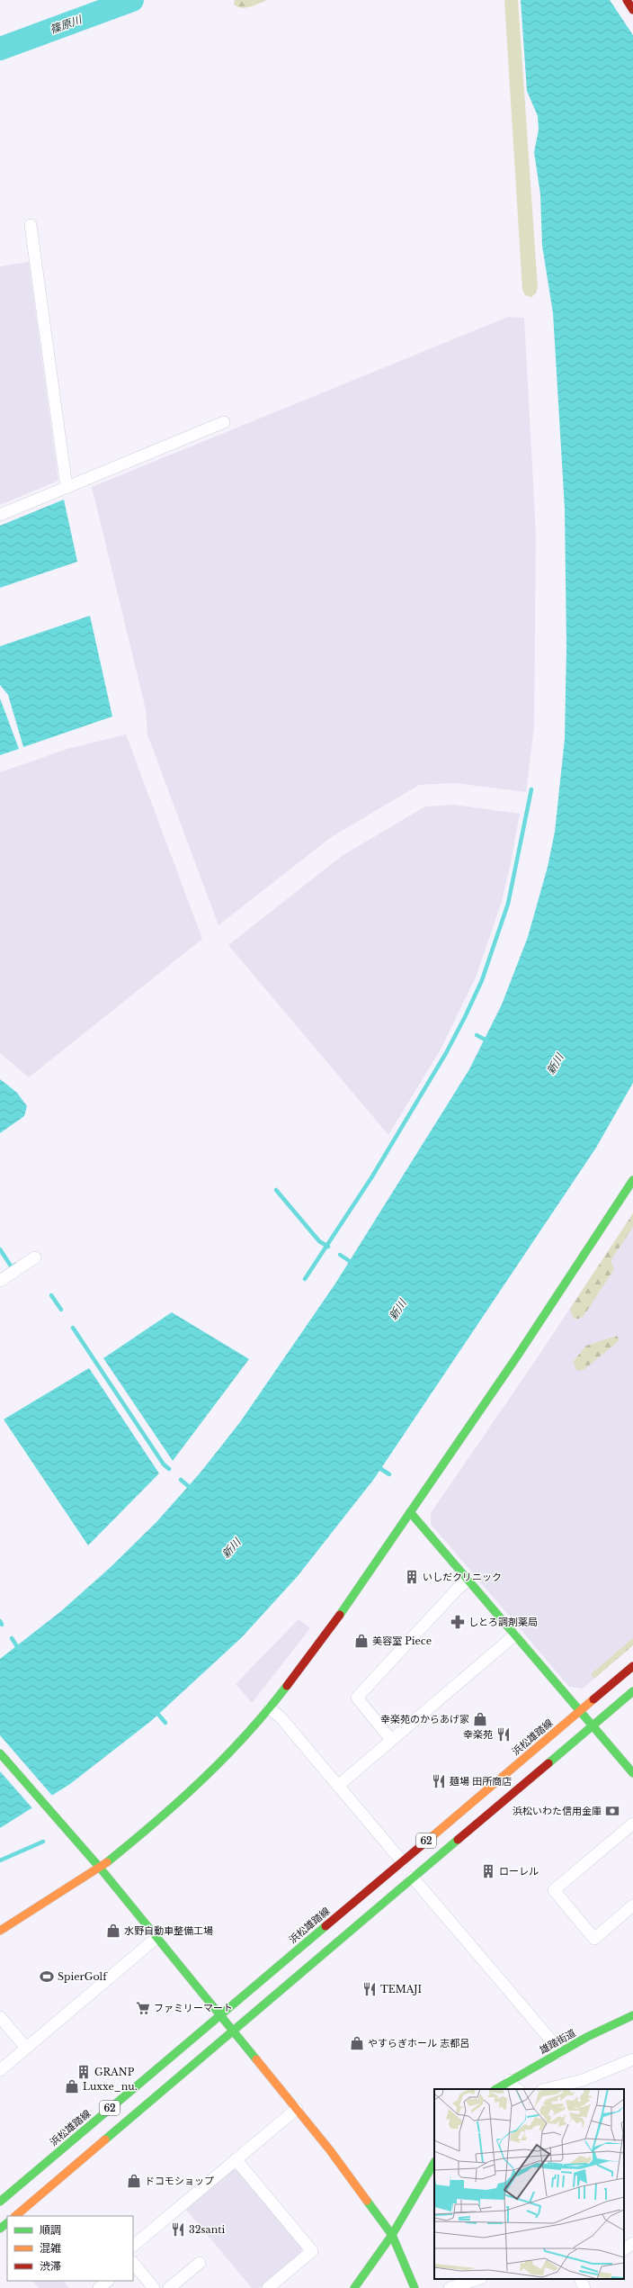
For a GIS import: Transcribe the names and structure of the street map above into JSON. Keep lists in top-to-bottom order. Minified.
{"streets":{"street":["浜松雄踏線","62","雄踏街道"]},"water":["篠原川","新川"],"places":{"building":["いしだクリニック","ローレル","GRANP"],"pharmacy":["しとろ調剤薬局"],"shop":["美容室 Piece","幸楽苑のからあげ家","水野自動車整備工場","やすらぎホール 志都呂","Luxxe_nu.","ドコモショップ"],"restaurant":["幸楽苑","麺場 田所商店","TEMAJI","32santi"],"bank":["浜松いわた信用金庫"],"sports":["SpierGolf"],"supermarket":["ファミリーマート"]},"legend":["順調","混雑","渋滞"]}
